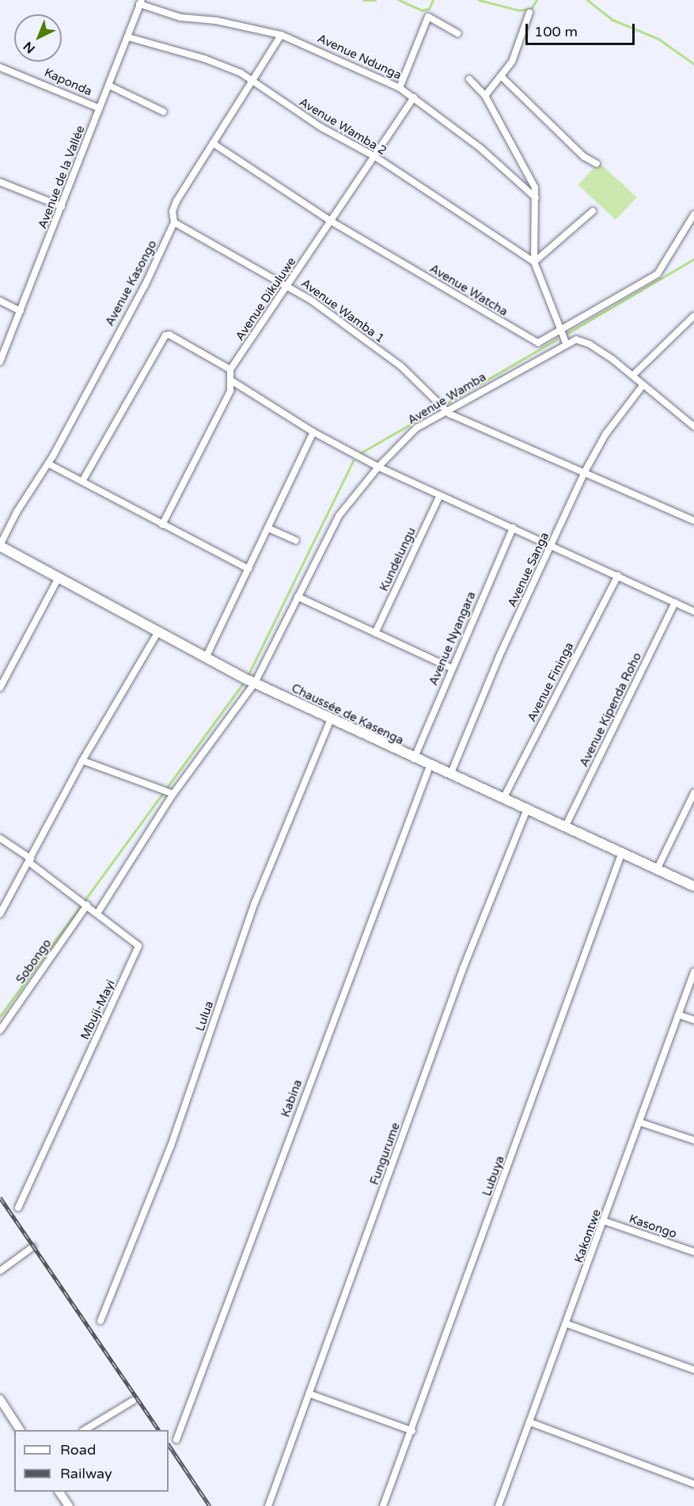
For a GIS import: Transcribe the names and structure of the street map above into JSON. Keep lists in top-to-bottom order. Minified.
{"streets":{"main road":["Chaussée de Kasenga"],"street":["Avenue Ndunga","Kaponda","Avenue Wamba 2","Avenue de la Vallée","Avenue Kasongo","Avenue Watcha","Avenue Dikuluwe","Avenue Wamba 1","Avenue Wamba","Kundelungu","Avenue Sanga","Avenue Nyangara","Avenue Fininga","Avenue Kipenda Roho","Sobongo","Mbuji-Mayi","Lulua","Kabina","Fungurume","Lubuya","Kasongo","Kakontwe"]},"crossings":[["Avenue Ndunga","Avenue de la Vallée"],["Avenue Ndunga","Avenue Kasongo"],["Avenue Ndunga","Avenue Dikuluwe"],["Kaponda","Avenue de la Vallée"],["Avenue Wamba 2","Avenue de la Vallée"],["Avenue Wamba 2","Avenue Kasongo"],["Avenue Wamba 2","Avenue Dikuluwe"],["Avenue Kasongo","Avenue Watcha"],["Avenue Kasongo","Avenue Wamba 1"],["Avenue Kasongo","Chaussée de Kasenga"],["Avenue Watcha","Avenue Dikuluwe"],["Avenue Dikuluwe","Avenue Wamba 1"],["Avenue Wamba 1","Avenue Wamba"],["Avenue Wamba","Chaussée de Kasenga"],["Avenue Wamba","Mbuji-Mayi"],["Avenue Sanga","Chaussée de Kasenga"],["Avenue Nyangara","Chaussée de Kasenga"],["Avenue Fininga","Chaussée de Kasenga"],["Avenue Kipenda Roho","Chaussée de Kasenga"],["Chaussée de Kasenga","Lulua"],["Chaussée de Kasenga","Kabina"],["Chaussée de Kasenga","Fungurume"],["Chaussée de Kasenga","Lubuya"],["Sobongo","Mbuji-Mayi"],["Kasongo","Kakontwe"]],"legend":["Road","Railway"],"scale_bar":"100 m","north":"bottom left"}
